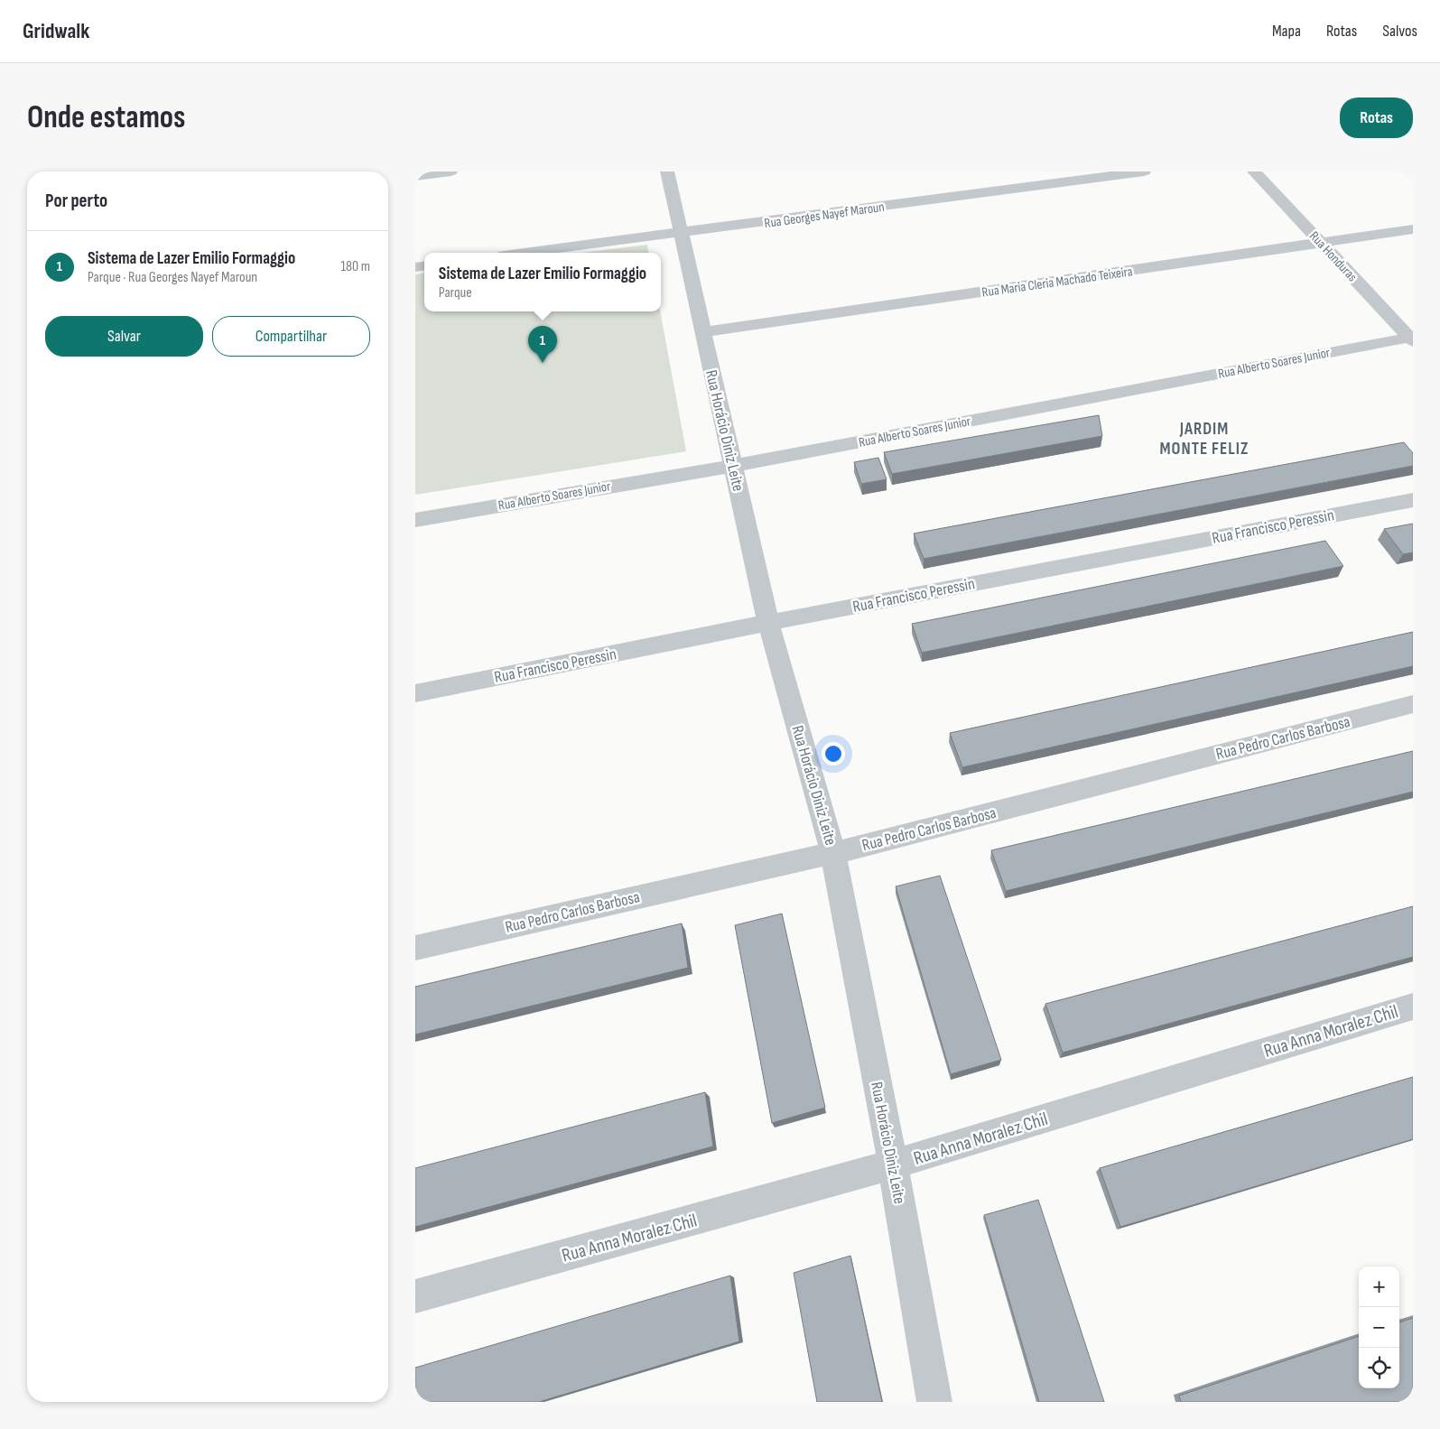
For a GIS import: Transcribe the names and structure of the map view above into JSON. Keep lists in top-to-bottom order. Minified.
{"streets":{"street":["Rua Georges Nayef Maroun","Rua Honduras","Rua Maria Cleria Machado Teixeira","Rua Alberto Soares Junior","Rua Horácio Diniz Leite","Rua Francisco Peressin","Rua Pedro Carlos Barbosa","Rua Anna Moralez Chil"]},"crossings":[["Rua Georges Nayef Maroun","Rua Horácio Diniz Leite"],["Rua Honduras","Rua Maria Cleria Machado Teixeira"],["Rua Honduras","Rua Alberto Soares Junior"],["Rua Maria Cleria Machado Teixeira","Rua Horácio Diniz Leite"],["Rua Alberto Soares Junior","Rua Horácio Diniz Leite"],["Rua Horácio Diniz Leite","Rua Francisco Peressin"],["Rua Horácio Diniz Leite","Rua Pedro Carlos Barbosa"],["Rua Horácio Diniz Leite","Rua Anna Moralez Chil"]],"districts":["JARDIM MONTE FELIZ"],"page":{"header":"Gridwalk","nav":["Mapa","Rotas","Salvos"],"buttons":["Rotas",["Salvar","Compartilhar"]],"title":"Onde estamos","heading":"Por perto","list":[{"mark":"1","name":"Sistema de Lazer Emilio Formaggio","note":"Parque · Rua Georges Nayef Maroun","value":"180 m"}],"popup":["Sistema de Lazer Emilio Formaggio","Parque"],"pins":"1","map_buttons":["+","−"]}}
